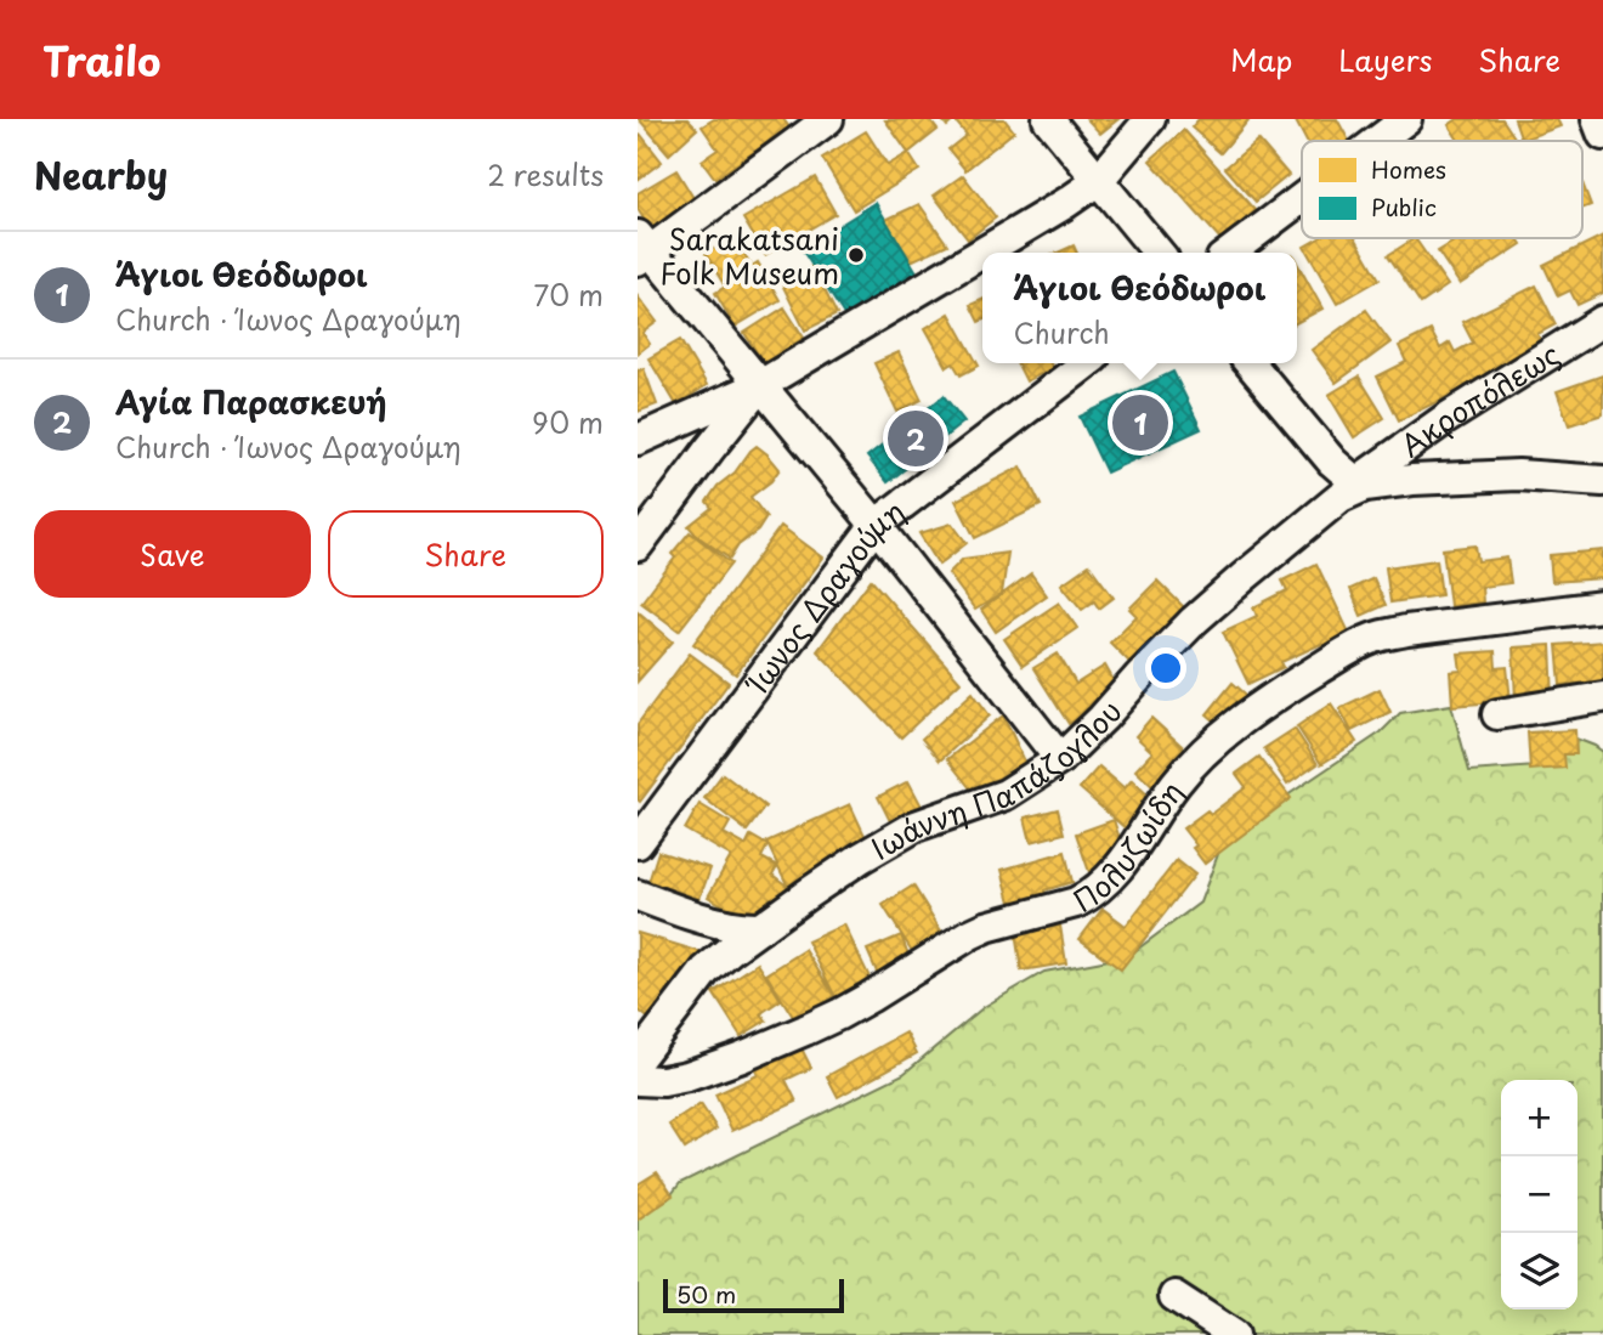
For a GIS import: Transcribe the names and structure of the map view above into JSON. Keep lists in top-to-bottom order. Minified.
{"streets":{"street":["Ακροπόλεως","Ίωνος Δραγούμη","Ιωάννη Παπάζογλου","Πολυζωίδη"]},"crossings":[["Ακροπόλεως","Ιωάννη Παπάζογλου"]],"places":["Sarakatsani Folk Museum"],"legend":["Homes","Public"],"scale_bar":"50 m","page":{"header":"Trailo","nav":["Map","Layers","Share"],"heading":["Nearby","2 results"],"list":[{"mark":"1","name":"Άγιοι Θεόδωροι","note":"Church · Ίωνος Δραγούμη","value":"70 m"},{"mark":"2","name":"Αγία Παρασκευή","note":"Church · Ίωνος Δραγούμη","value":"90 m"}],"popup":["Άγιοι Θεόδωροι","Church"],"pins":["1","2"],"buttons":["Save","Share"],"map_buttons":["+","−"],"scale":"50 m"}}
